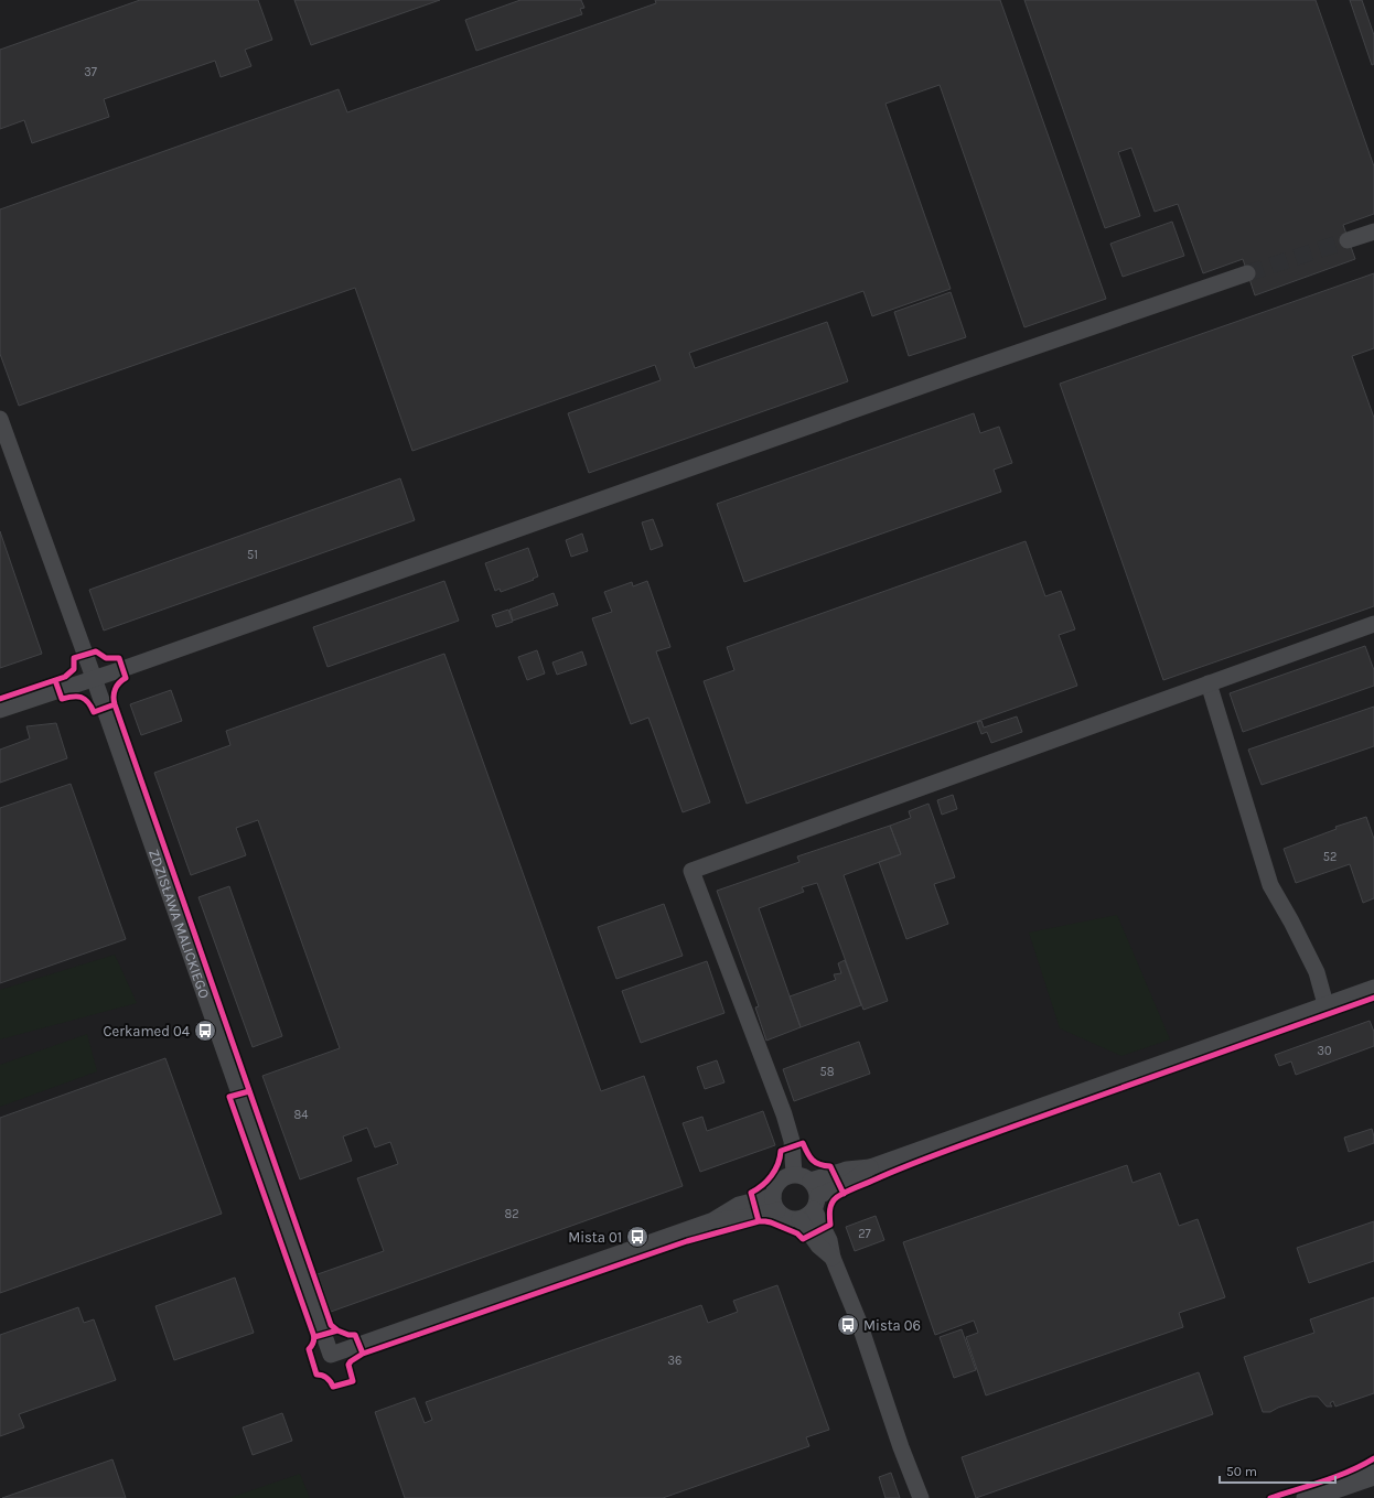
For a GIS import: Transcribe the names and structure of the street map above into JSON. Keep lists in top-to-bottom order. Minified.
{"streets":{"street":["ZDZISŁAWA MALICKIEGO"]},"places":{"bus stop":["Cerkamed 04","Mista 01","Mista 06"]},"house_numbers":["37","51","52","30","58","84","82","27","36"],"scale_bar":"50 m"}
